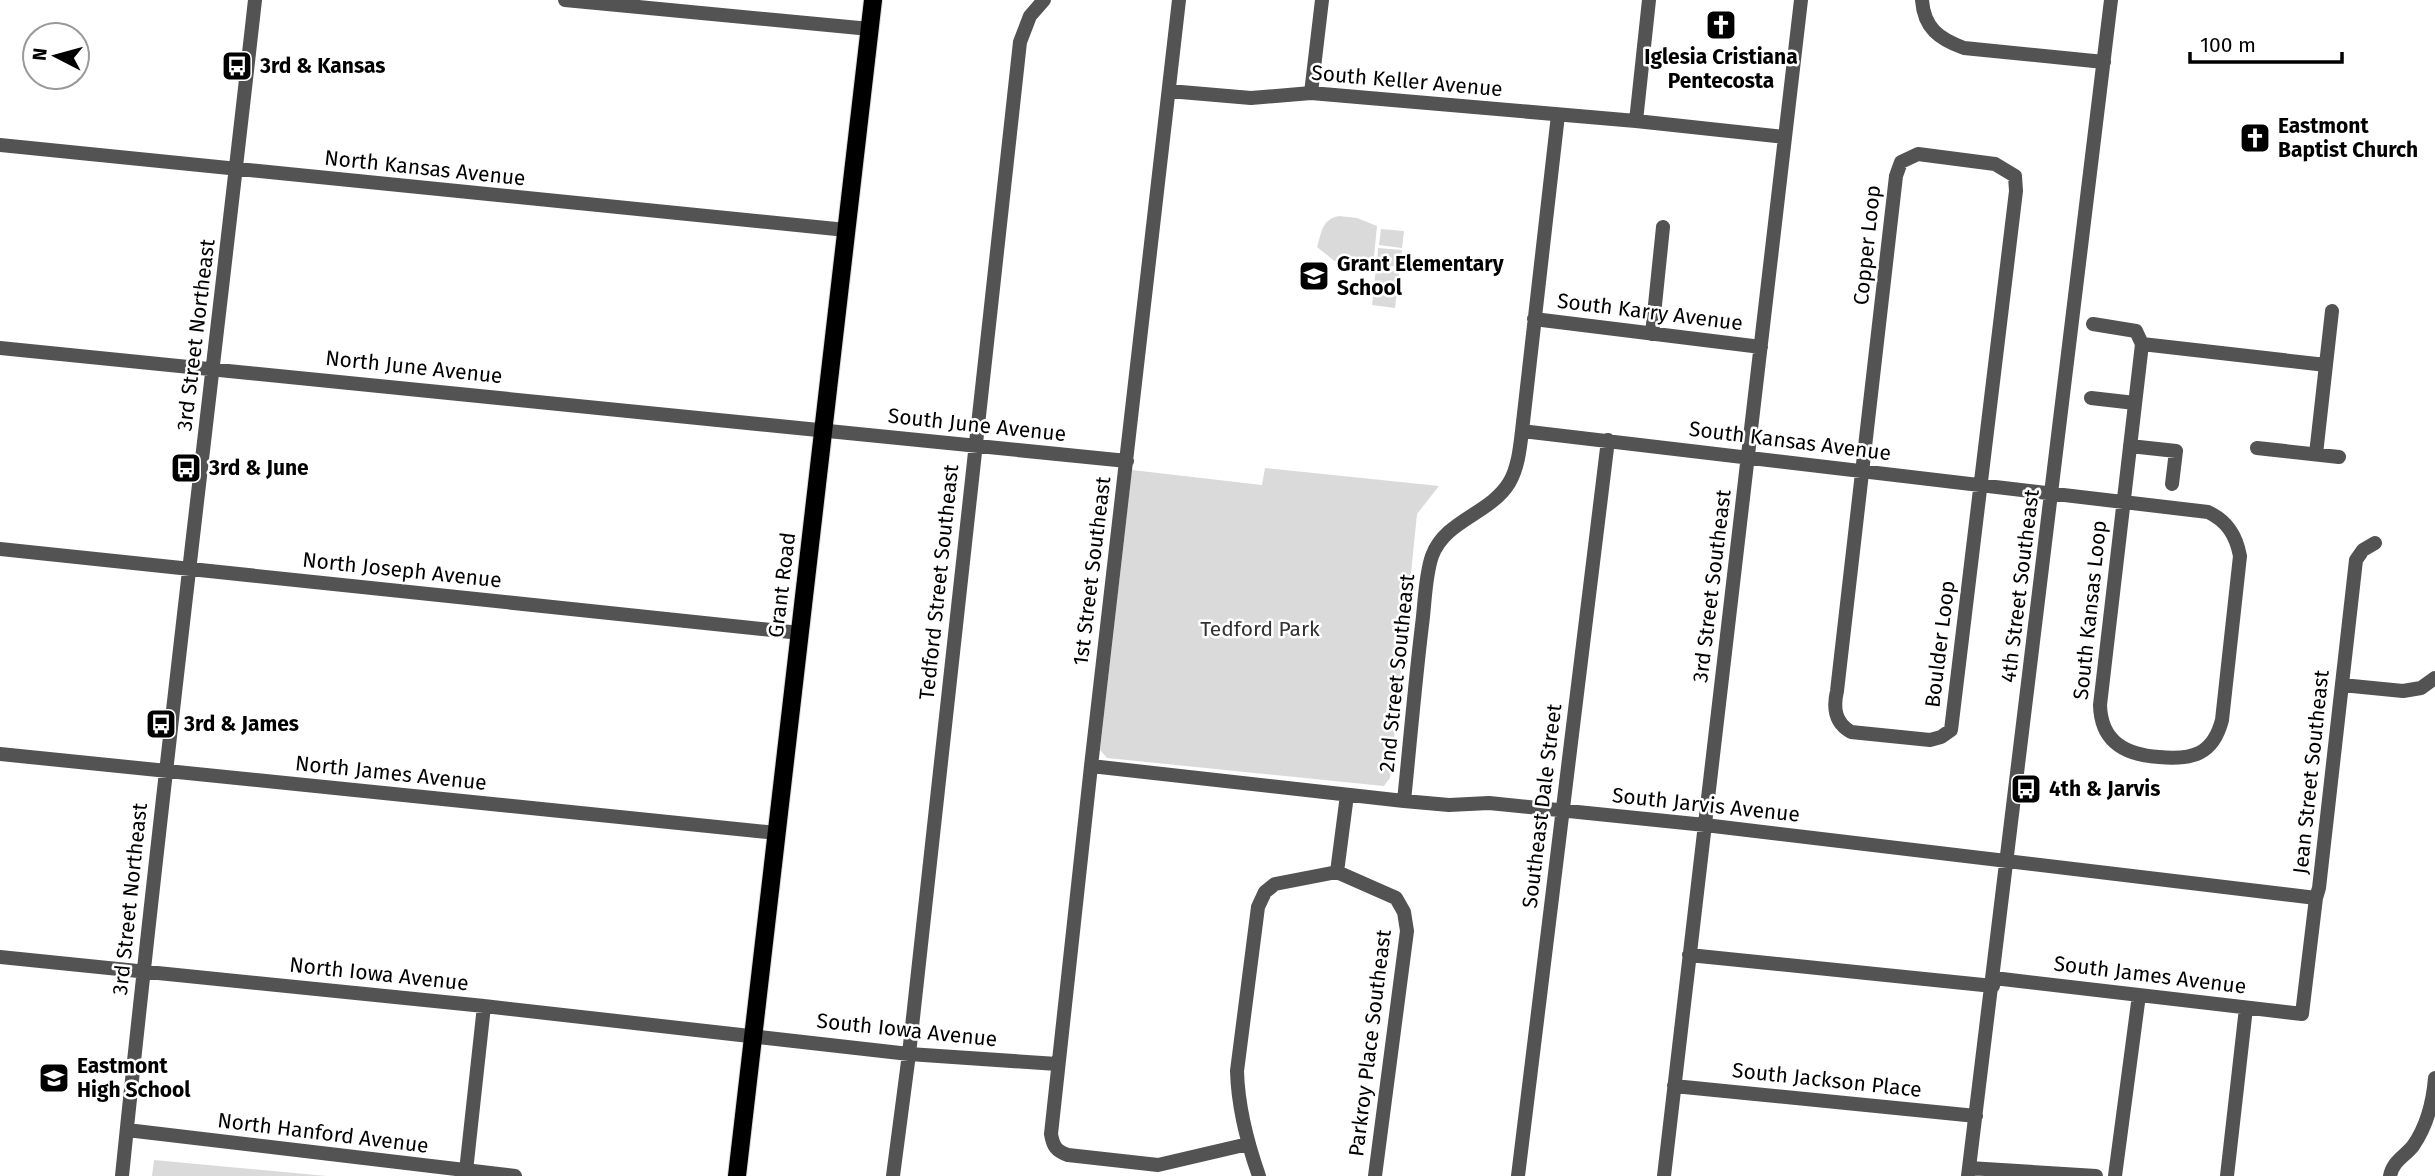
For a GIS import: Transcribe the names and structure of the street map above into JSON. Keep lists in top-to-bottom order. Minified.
{"streets":{"main road":["Grant Road"],"street":["South Keller Avenue","North Kansas Avenue","Copper Loop","South Karry Avenue","3rd Street Northeast","North June Avenue","South June Avenue","South Kansas Avenue","North Joseph Avenue","1st Street Southeast","Tedford Street Southeast","3rd Street Southeast","4th Street Southeast","South Kansas Loop","Boulder Loop","2nd Street Southeast","Jean Street Southeast","North James Avenue","South Jarvis Avenue","Southeast Dale Street","North Iowa Avenue","South James Avenue","South Iowa Avenue","Parkroy Place Southeast","South Jackson Place","North Hanford Avenue"]},"crossings":[["South Keller Avenue","1st Street Southeast"],["South Keller Avenue","2nd Street Southeast"],["North Kansas Avenue","3rd Street Northeast"],["North Kansas Avenue","Grant Road"],["Copper Loop","South Kansas Avenue"],["Copper Loop","Boulder Loop"],["South Karry Avenue","3rd Street Southeast"],["South Karry Avenue","2nd Street Southeast"],["3rd Street Northeast","North June Avenue"],["3rd Street Northeast","North Joseph Avenue"],["3rd Street Northeast","North James Avenue"],["3rd Street Northeast","North Iowa Avenue"],["3rd Street Northeast","North Hanford Avenue"],["North June Avenue","South June Avenue"],["North June Avenue","Grant Road"],["South June Avenue","1st Street Southeast"],["South June Avenue","Tedford Street Southeast"],["South June Avenue","Grant Road"],["South Kansas Avenue","3rd Street Southeast"],["South Kansas Avenue","4th Street Southeast"],["South Kansas Avenue","South Kansas Loop"],["South Kansas Avenue","Boulder Loop"],["South Kansas Avenue","2nd Street Southeast"],["South Kansas Avenue","Southeast Dale Street"],["North Joseph Avenue","Grant Road"],["1st Street Southeast","South Jarvis Avenue"],["1st Street Southeast","South Iowa Avenue"],["Tedford Street Southeast","South Iowa Avenue"],["Grant Road","North James Avenue"],["Grant Road","North Iowa Avenue"],["Grant Road","South Iowa Avenue"],["3rd Street Southeast","South Jarvis Avenue"],["3rd Street Southeast","South James Avenue"],["3rd Street Southeast","South Jackson Place"],["4th Street Southeast","South Kansas Loop"],["4th Street Southeast","South Jarvis Avenue"],["4th Street Southeast","South James Avenue"],["4th Street Southeast","South Jackson Place"],["2nd Street Southeast","South Jarvis Avenue"],["Jean Street Southeast","South Jarvis Avenue"],["Jean Street Southeast","South James Avenue"],["South Jarvis Avenue","Southeast Dale Street"],["North Iowa Avenue","South Iowa Avenue"]],"parks":["Tedford Park"],"places":{"church":["Iglesia Cristiana Pentecosta","Eastmont Baptist Church"],"bus stop":["3rd & Kansas","3rd & June","3rd & James","4th & Jarvis"],"school or university":["Grant Elementary School","Eastmont High School"]},"scale_bar":"100 m","north":"left"}
